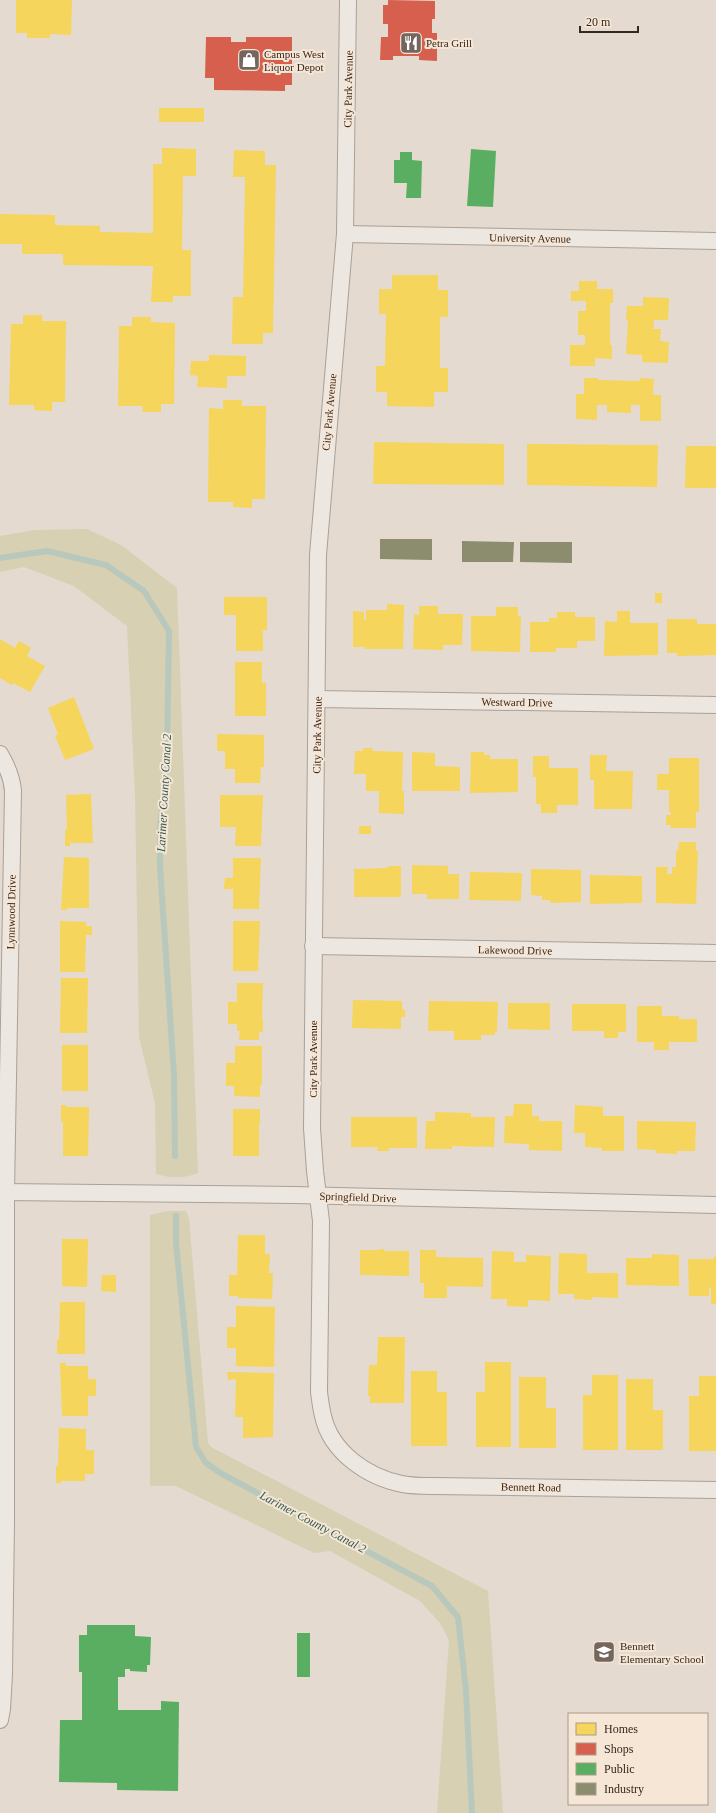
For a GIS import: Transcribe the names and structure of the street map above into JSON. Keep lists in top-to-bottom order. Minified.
{"streets":{"street":["City Park Avenue","University Avenue","Westward Drive","Lynnwood Drive","Lakewood Drive","Springfield Drive","Bennett Road"]},"crossings":[["City Park Avenue","University Avenue"],["City Park Avenue","Westward Drive"],["City Park Avenue","Lakewood Drive"],["City Park Avenue","Springfield Drive"],["City Park Avenue","Bennett Road"],["Lynnwood Drive","Springfield Drive"]],"water":["Larimer County Canal 2"],"places":{"restaurant":["Petra Grill"],"shop":["Campus West Liquor Depot"],"school or university":["Bennett Elementary School"]},"legend":["Homes","Shops","Public","Industry"],"scale_bar":"20 m"}
